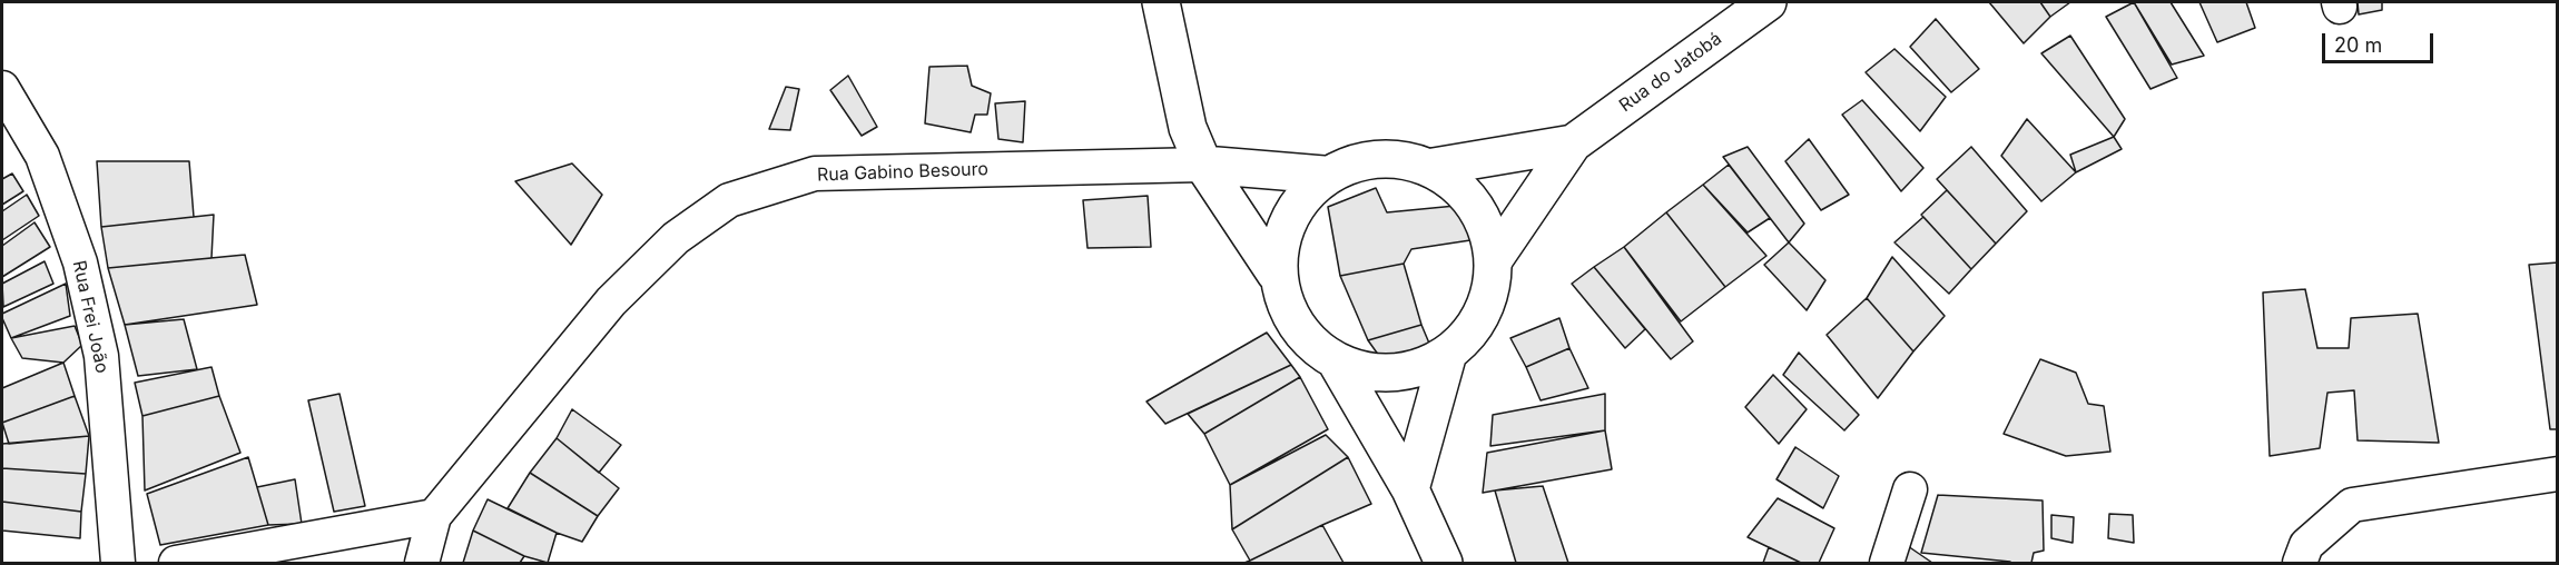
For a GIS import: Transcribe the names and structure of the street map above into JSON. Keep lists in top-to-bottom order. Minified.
{"streets":{"main road":["Rua do Jatobá"],"street":["Rua Gabino Besouro","Rua Frei João"]},"scale_bar":"20 m"}
